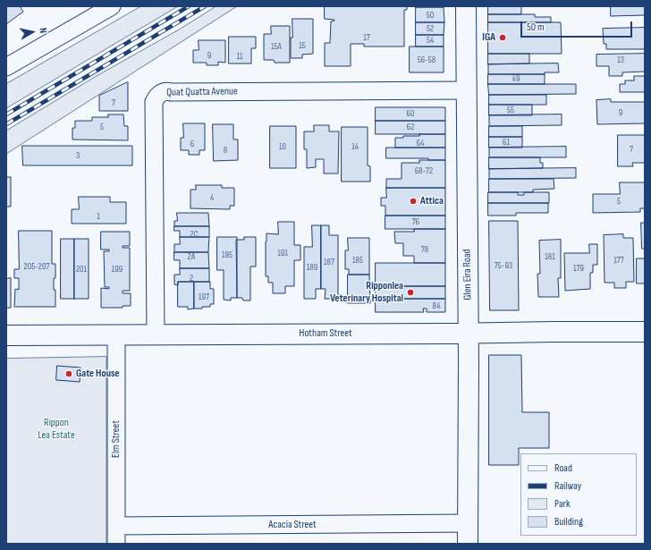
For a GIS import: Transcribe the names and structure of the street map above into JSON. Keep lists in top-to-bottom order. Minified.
{"streets":{"main road":["Glen Eira Road","Hotham Street"],"street":["Quat Quatta Avenue","Elm Street","Acacia Street"]},"crossings":[["Quat Quatta Avenue","Glen Eira Road"],["Quat Quatta Avenue","Hotham Street"],["Glen Eira Road","Hotham Street"],["Glen Eira Road","Acacia Street"],["Hotham Street","Elm Street"],["Elm Street","Acacia Street"]],"parks":["Rippon Lea Estate"],"places":["IGA","Attica","Ripponlea Veterinary Hospital","Gate House"],"house_numbers":["50","52","17","54","15","15A","9","11","56-58","13","49","7","55","9","60","5","62","61","64","6","10","14","7","8","3","68-72","4","5","1","76","2C","78","191","195","2A","181","185","177","187","75-93","205-207","189","179","201","199","2","197","84"],"legend":["Road","Railway","Park","Building"],"scale_bar":"50 m","north":"right"}
